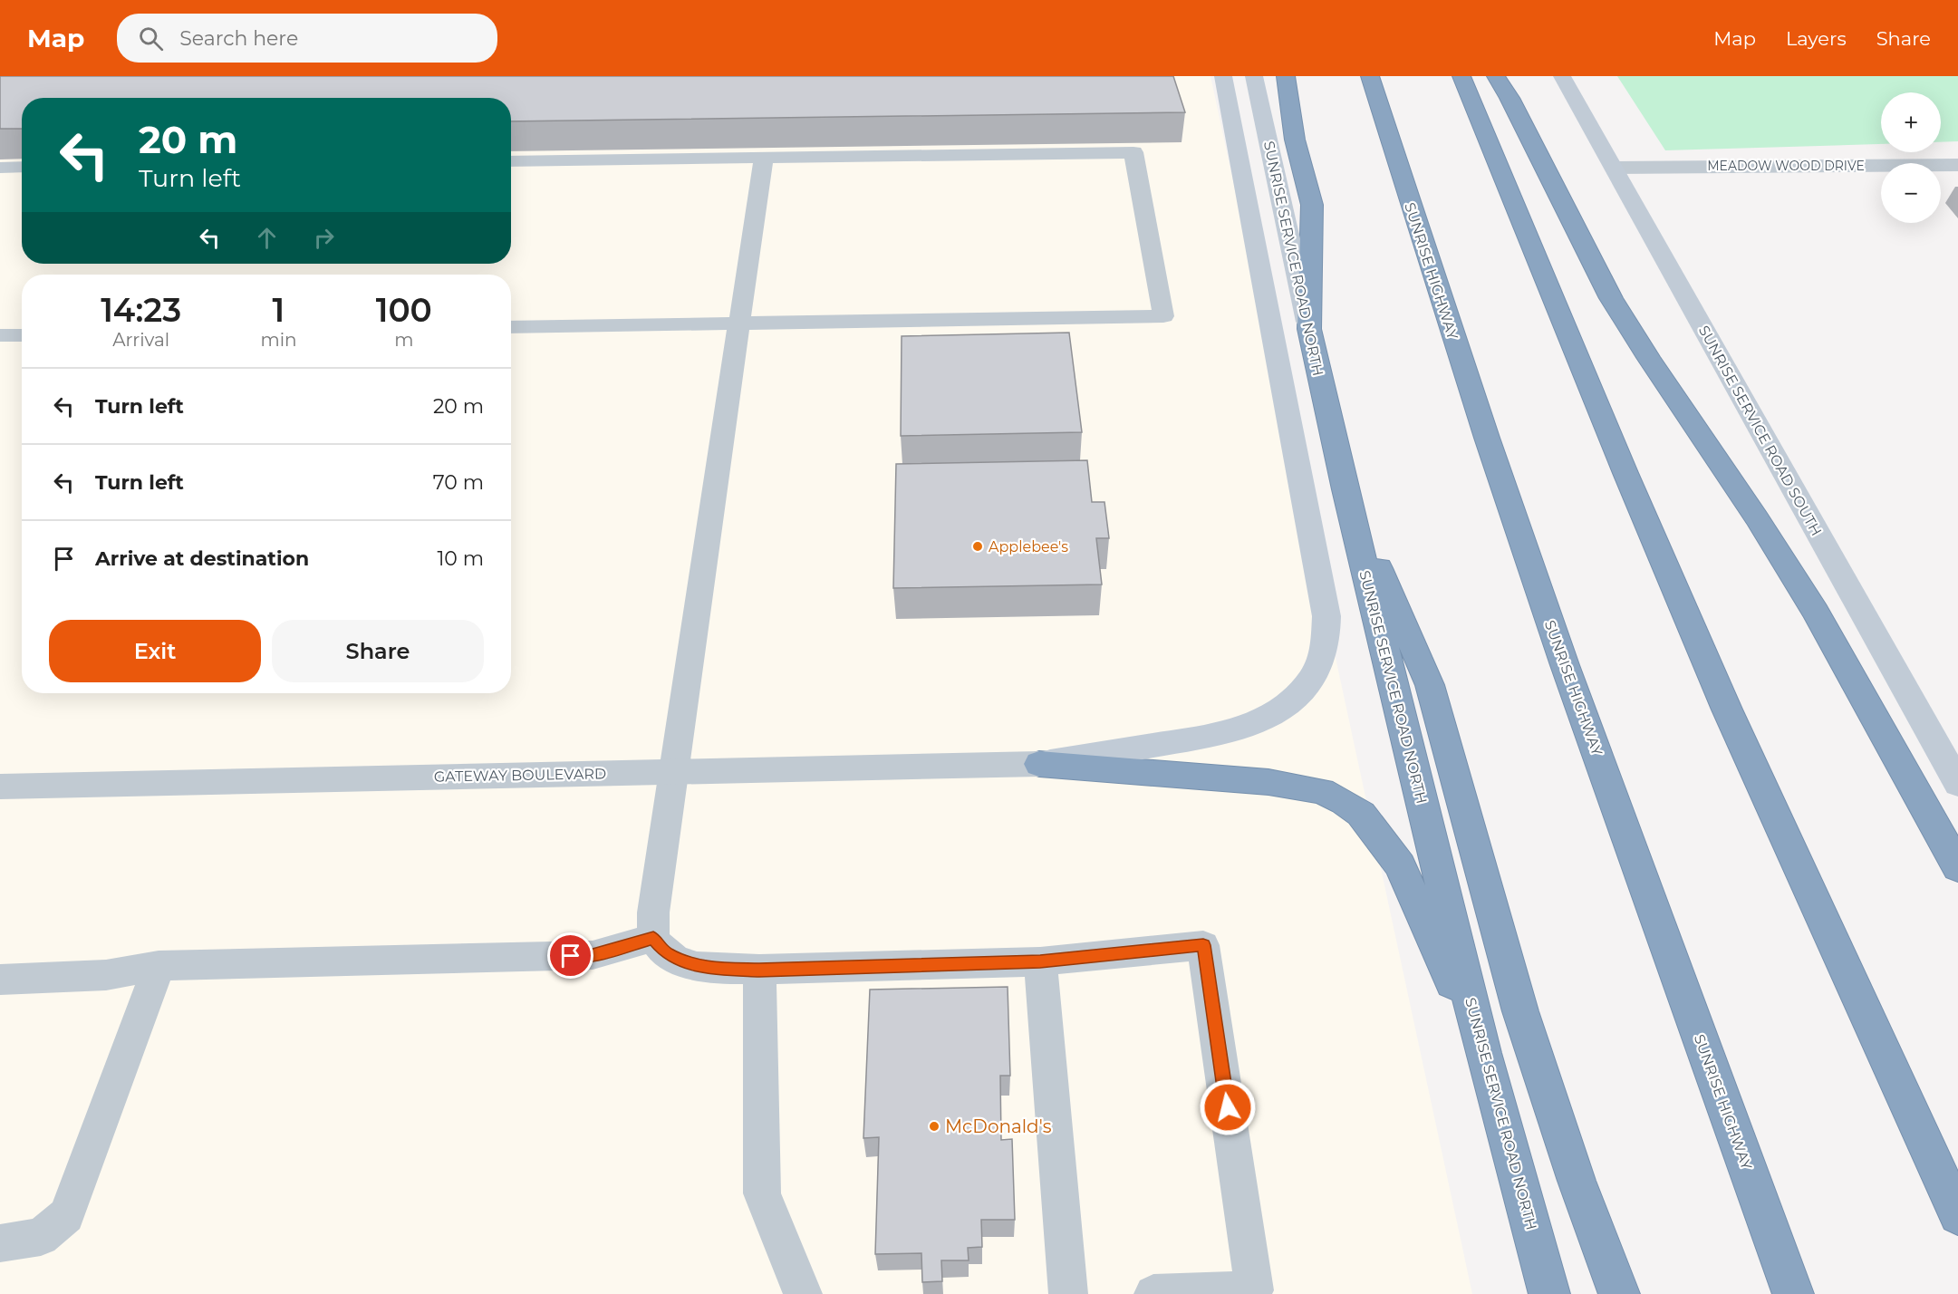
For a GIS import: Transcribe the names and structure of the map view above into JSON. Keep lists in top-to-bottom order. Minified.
{"streets":{"highway":["SUNRISE SERVICE ROAD NORTH","SUNRISE HIGHWAY"],"main road":["SUNRISE SERVICE ROAD SOUTH"],"street":["MEADOW WOOD DRIVE","GATEWAY BOULEVARD"]},"crossings":[["MEADOW WOOD DRIVE","SUNRISE SERVICE ROAD SOUTH"]],"places":["Applebee's","McDonald's"],"page":{"header":"Map","search":"Search here","nav":["Map","Layers","Share"],"map_buttons":["+","−"],"turn":["20 m","Turn left"],"eta":["14:23","Arrival","1","min","100","m"],"list":[{"name":"Turn left","value":"20 m"},{"name":"Turn left","value":"70 m"},{"name":"Arrive at destination","value":"10 m"}],"buttons":["Exit","Share"]}}
